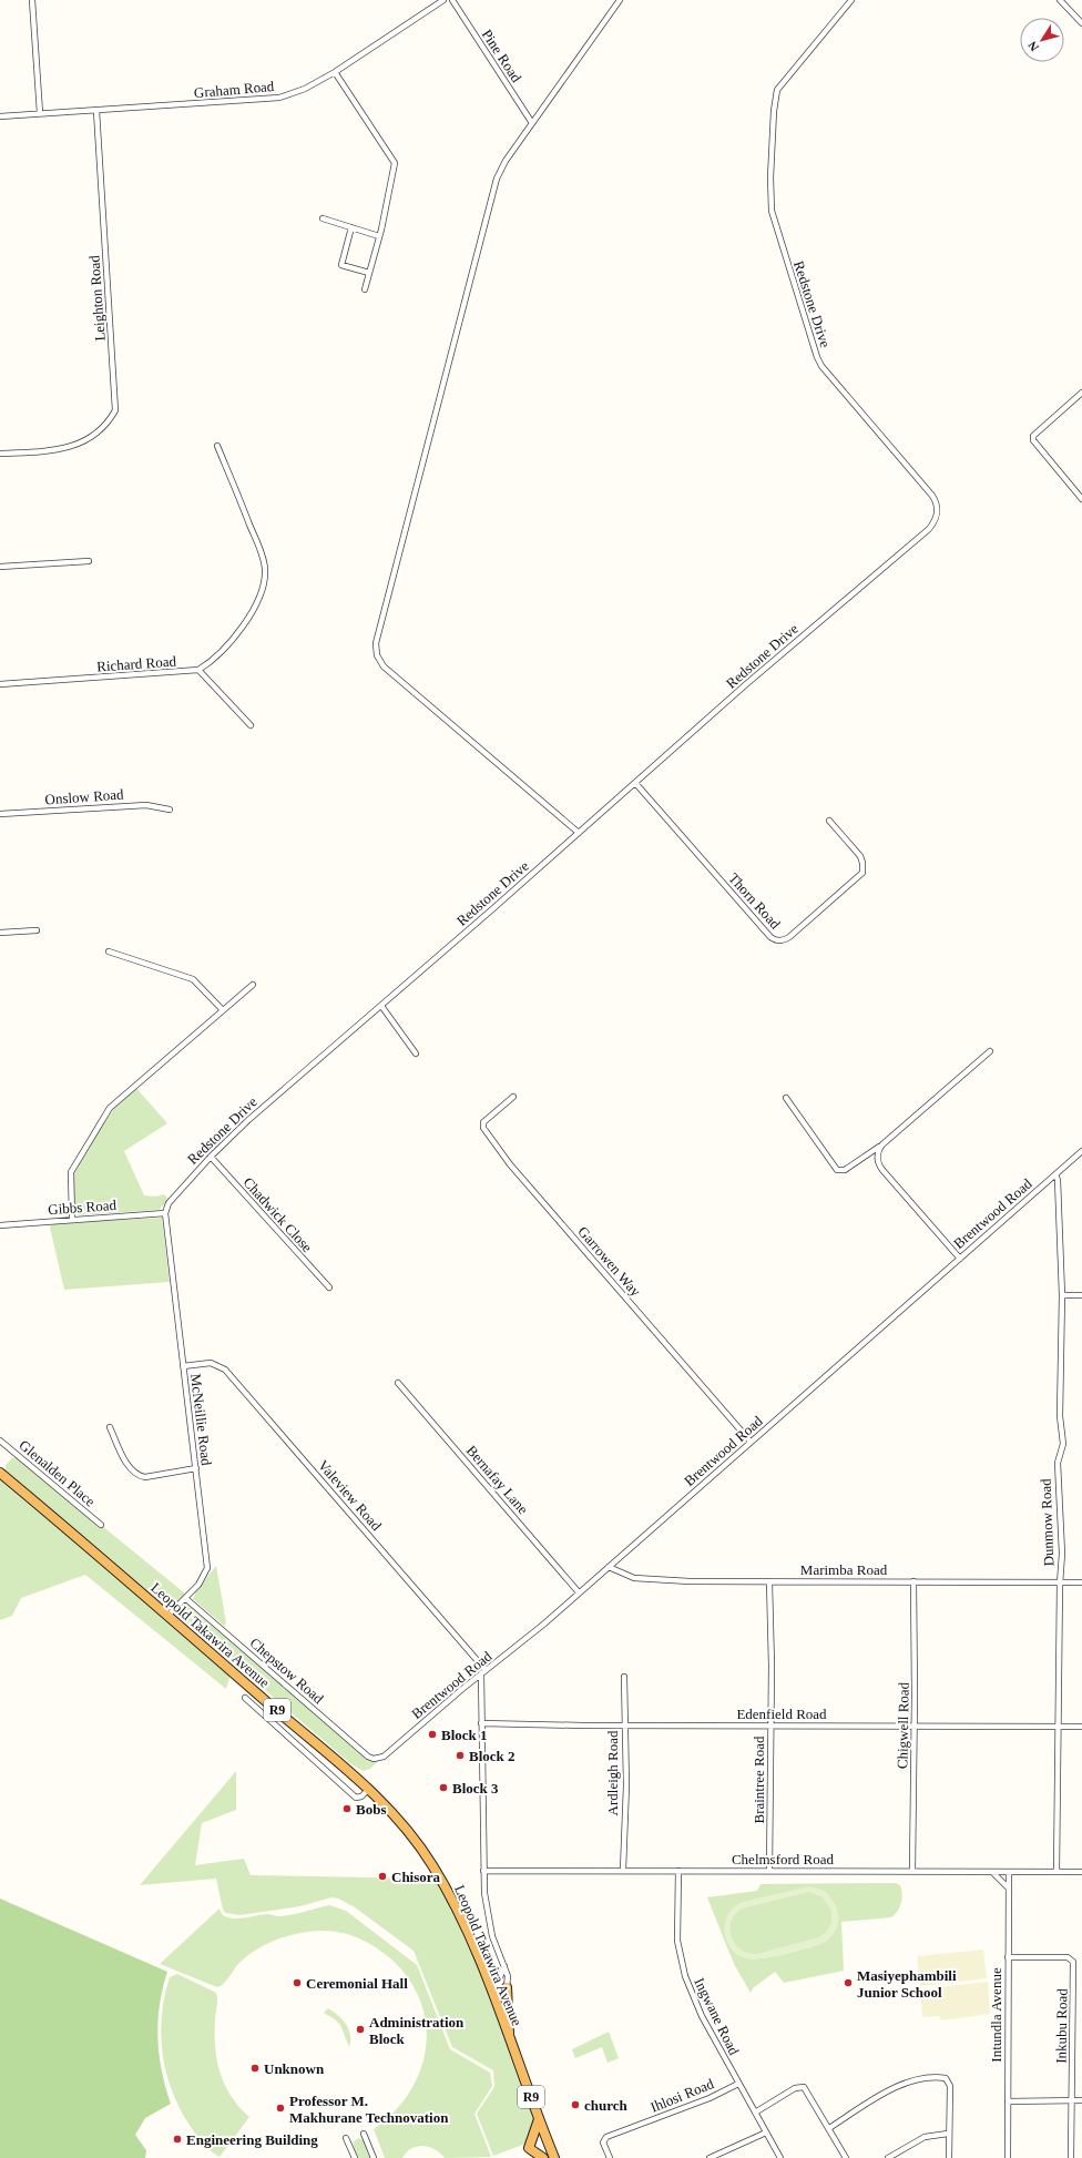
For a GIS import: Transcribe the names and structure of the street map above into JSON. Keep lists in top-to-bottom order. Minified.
{"streets":{"highway":["Leopold Takawira Avenue","R9"],"street":["Pine Road","Graham Road","Leighton Road","Redstone Drive","Richard Road","Onslow Road","Thorn Road","Gibbs Road","Brentwood Road","Chadwick Close","Garrowen Way","McNeillie Road","Glenalden Place","Bernafay Lane","Valeview Road","Dunmow Road","Marimba Road","Chepstow Road","Edenfield Road","Chigwell Road","Ardleigh Road","Braintree Road","Chelmsford Road","Intundla Avenue","Ingwane Road","Inkubu Road","Ihlosi Road"]},"crossings":[["Graham Road","Leighton Road"],["Redstone Drive","Thorn Road"],["Redstone Drive","Gibbs Road"],["Redstone Drive","Chadwick Close"],["Redstone Drive","McNeillie Road"],["Gibbs Road","McNeillie Road"],["Brentwood Road","Garrowen Way"],["Brentwood Road","Bernafay Lane"],["Brentwood Road","Valeview Road"],["Brentwood Road","Dunmow Road"],["Brentwood Road","Marimba Road"],["Brentwood Road","Chepstow Road"],["McNeillie Road","Valeview Road"],["McNeillie Road","Leopold Takawira Avenue"],["McNeillie Road","Chepstow Road"],["Dunmow Road","Marimba Road"],["Dunmow Road","Edenfield Road"],["Dunmow Road","Chelmsford Road"],["Marimba Road","Chigwell Road"],["Marimba Road","Braintree Road"],["Edenfield Road","Chigwell Road"],["Edenfield Road","Ardleigh Road"],["Edenfield Road","Braintree Road"],["Chigwell Road","Chelmsford Road"],["Ardleigh Road","Chelmsford Road"],["Braintree Road","Chelmsford Road"],["Chelmsford Road","Intundla Avenue"],["Chelmsford Road","Ingwane Road"],["Intundla Avenue","Inkubu Road"],["Ingwane Road","Ihlosi Road"]],"places":["Block 1","Block 2","Block 3","Bobs","Chisora","Ceremonial Hall","Masiyephambili Junior School","Administration Block","Unknown","church","Professor M. Makhurane Technovation","Engineering Building"],"north":"bottom left"}
